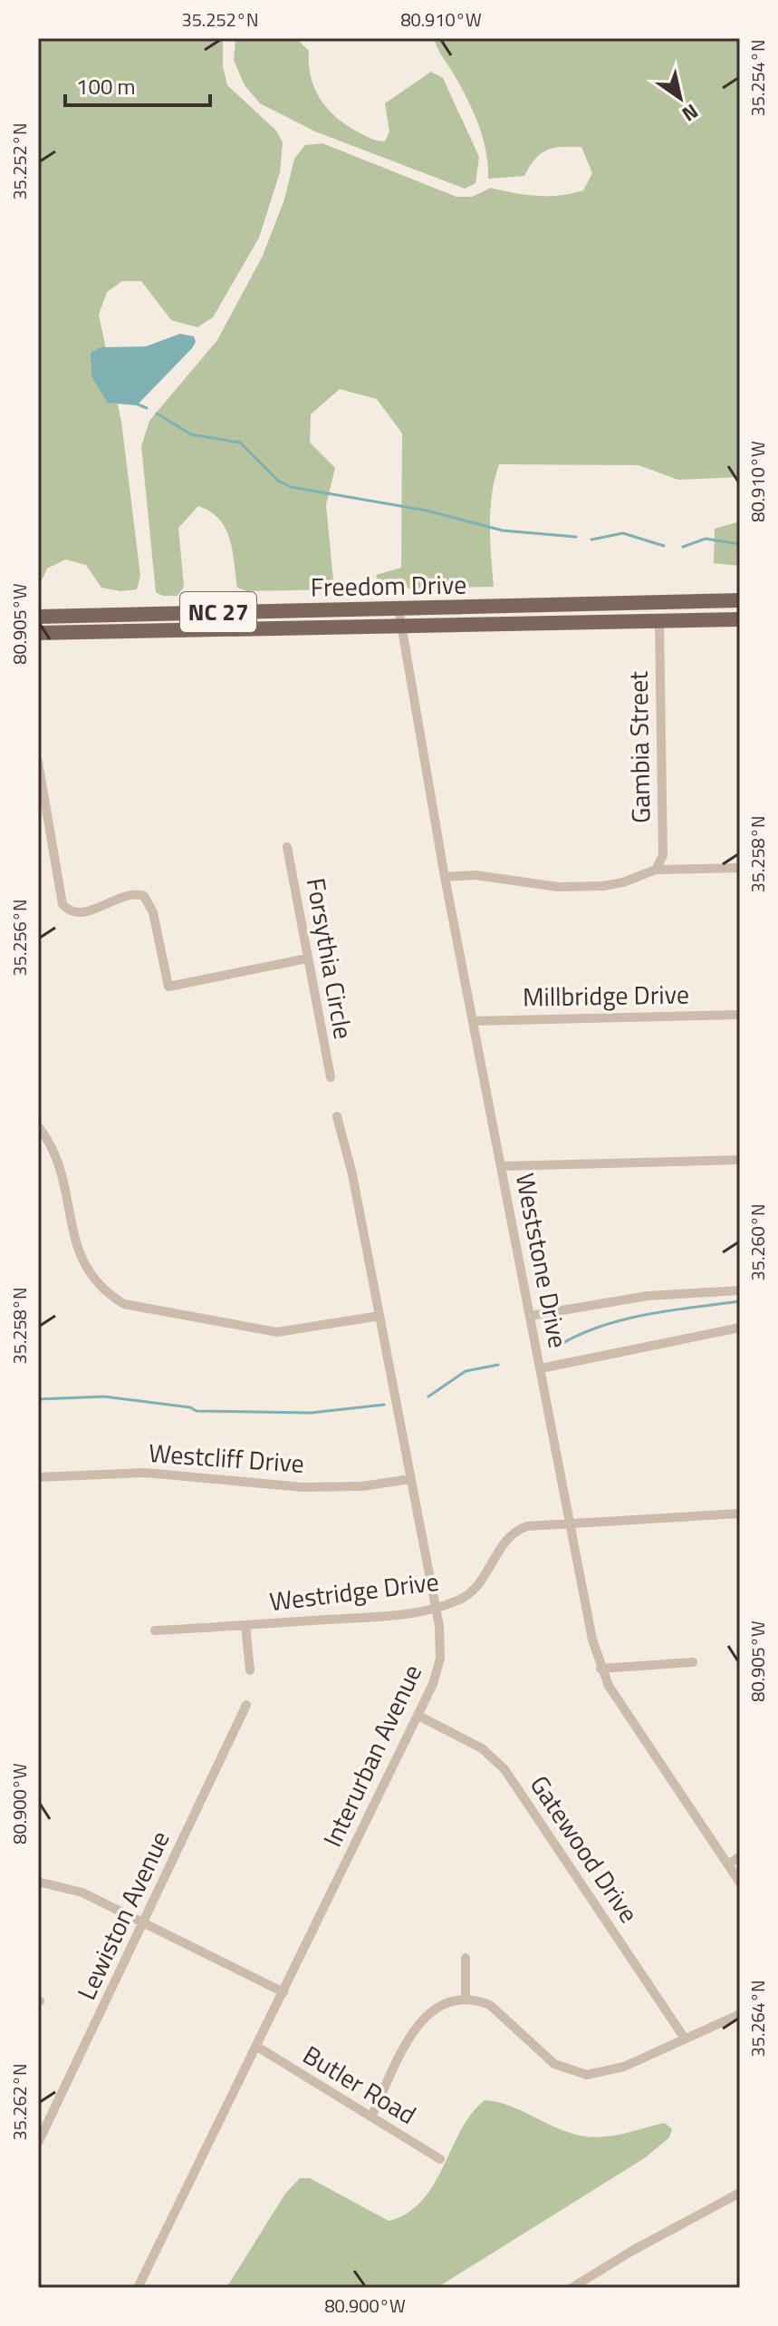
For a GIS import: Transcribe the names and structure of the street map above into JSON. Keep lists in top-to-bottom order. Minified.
{"streets":{"main road":["Freedom Drive","NC 27"],"street":["Gambia Street","Forsythia Circle","Millbridge Drive","Weststone Drive","Westcliff Drive","Westridge Drive","Interurban Avenue","Gatewood Drive","Lewiston Avenue","Butler Road"]},"crossings":[["Freedom Drive","Gambia Street"],["Freedom Drive","Weststone Drive"],["Millbridge Drive","Weststone Drive"],["Weststone Drive","Westridge Drive"],["Westcliff Drive","Interurban Avenue"],["Westridge Drive","Interurban Avenue"],["Interurban Avenue","Gatewood Drive"],["Interurban Avenue","Butler Road"]],"scale_bar":"100 m","north":"bottom right","coordinates":["35.252°N","80.910°W","35.254°N","80.905°W","35.258°N","35.256°N","35.260°N","80.900°W","35.264°N","35.262°N"]}
